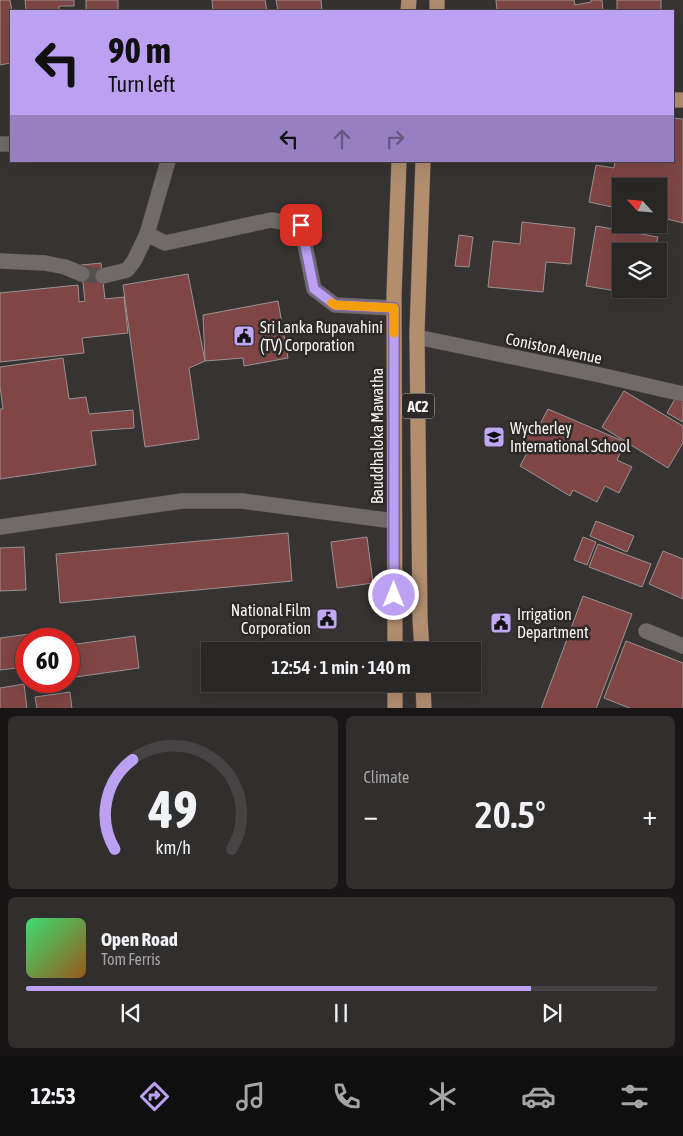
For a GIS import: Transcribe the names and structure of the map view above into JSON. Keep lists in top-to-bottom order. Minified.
{"streets":{"main road":["AC2","Bauddhaloka Mawatha"],"street":["Coniston Avenue"]},"crossings":[["Coniston Avenue","AC2"]],"places":{"public building":["Sri Lanka Rupavahini (TV) Corporation","National Film Corporation","Irrigation Department"],"school or university":["Wycherley International School"]},"north":"top left","page":{"turn":["90 m","Turn left"],"limit":"60","trip":"12:54 · 1 min · 140 m","tile":"Climate","heat":["−","20.5°","+"],"song":["Open Road","Tom Ferris"],"tabs":"12:53","gauge":["49","km/h"]}}
